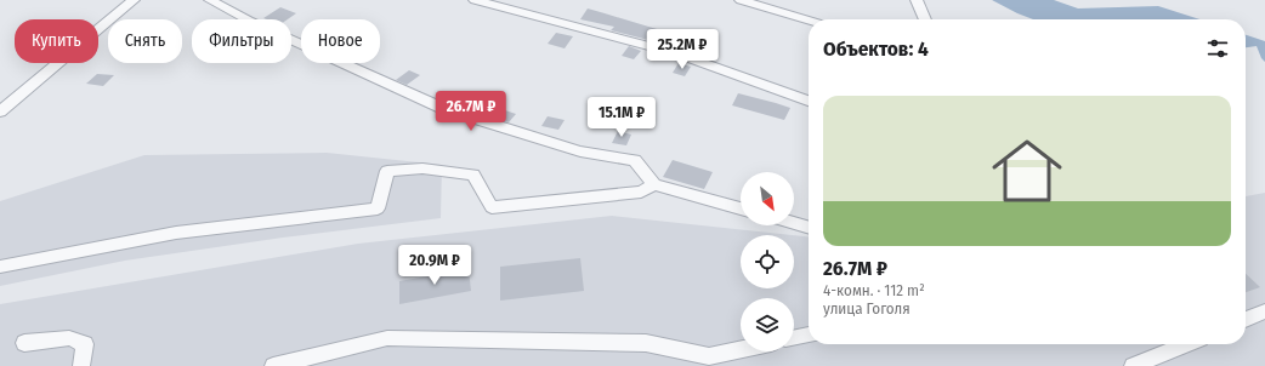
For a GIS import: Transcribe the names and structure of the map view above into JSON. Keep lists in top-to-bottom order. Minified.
{"north":"bottom right","page":{"chip":["Купить","Снять","Фильтры","Новое"],"heading":"Объектов: 4","price":["25.2M ₽","26.7M ₽","15.1M ₽","20.9M ₽"],"list":[{"name":"26.7M ₽","note":"4-комн. · 112 m² · улица Гоголя"}]}}
